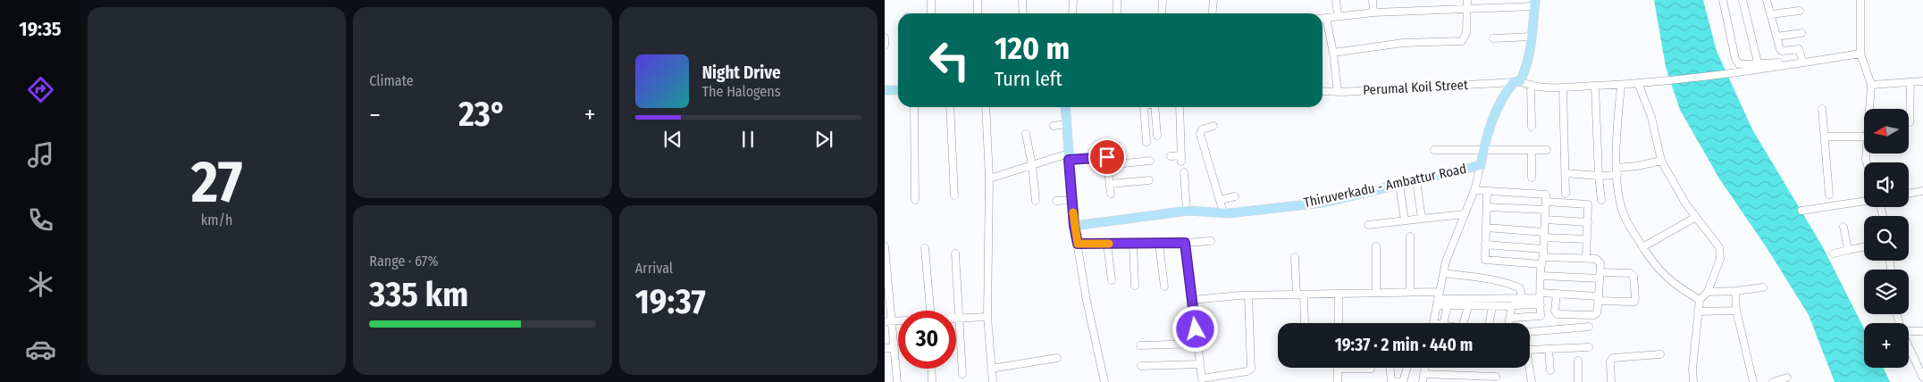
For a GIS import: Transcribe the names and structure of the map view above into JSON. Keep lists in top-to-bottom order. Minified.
{"streets":{"main road":["Thiruverkadu - Ambattur Road"],"street":["Perumal Koil Street"]},"crossings":[["Perumal Koil Street","Thiruverkadu - Ambattur Road"]],"north":"left","page":{"tabs":"19:35","tile":[["27","km/h"],"Climate",["Range · 67%","335 km"],["Arrival","19:37"]],"turn":["120 m","Turn left"],"song":["Night Drive","The Halogens"],"heat":["−","23°","+"],"map_buttons":"+","limit":"30","trip":"19:37 · 2 min · 440 m"}}
